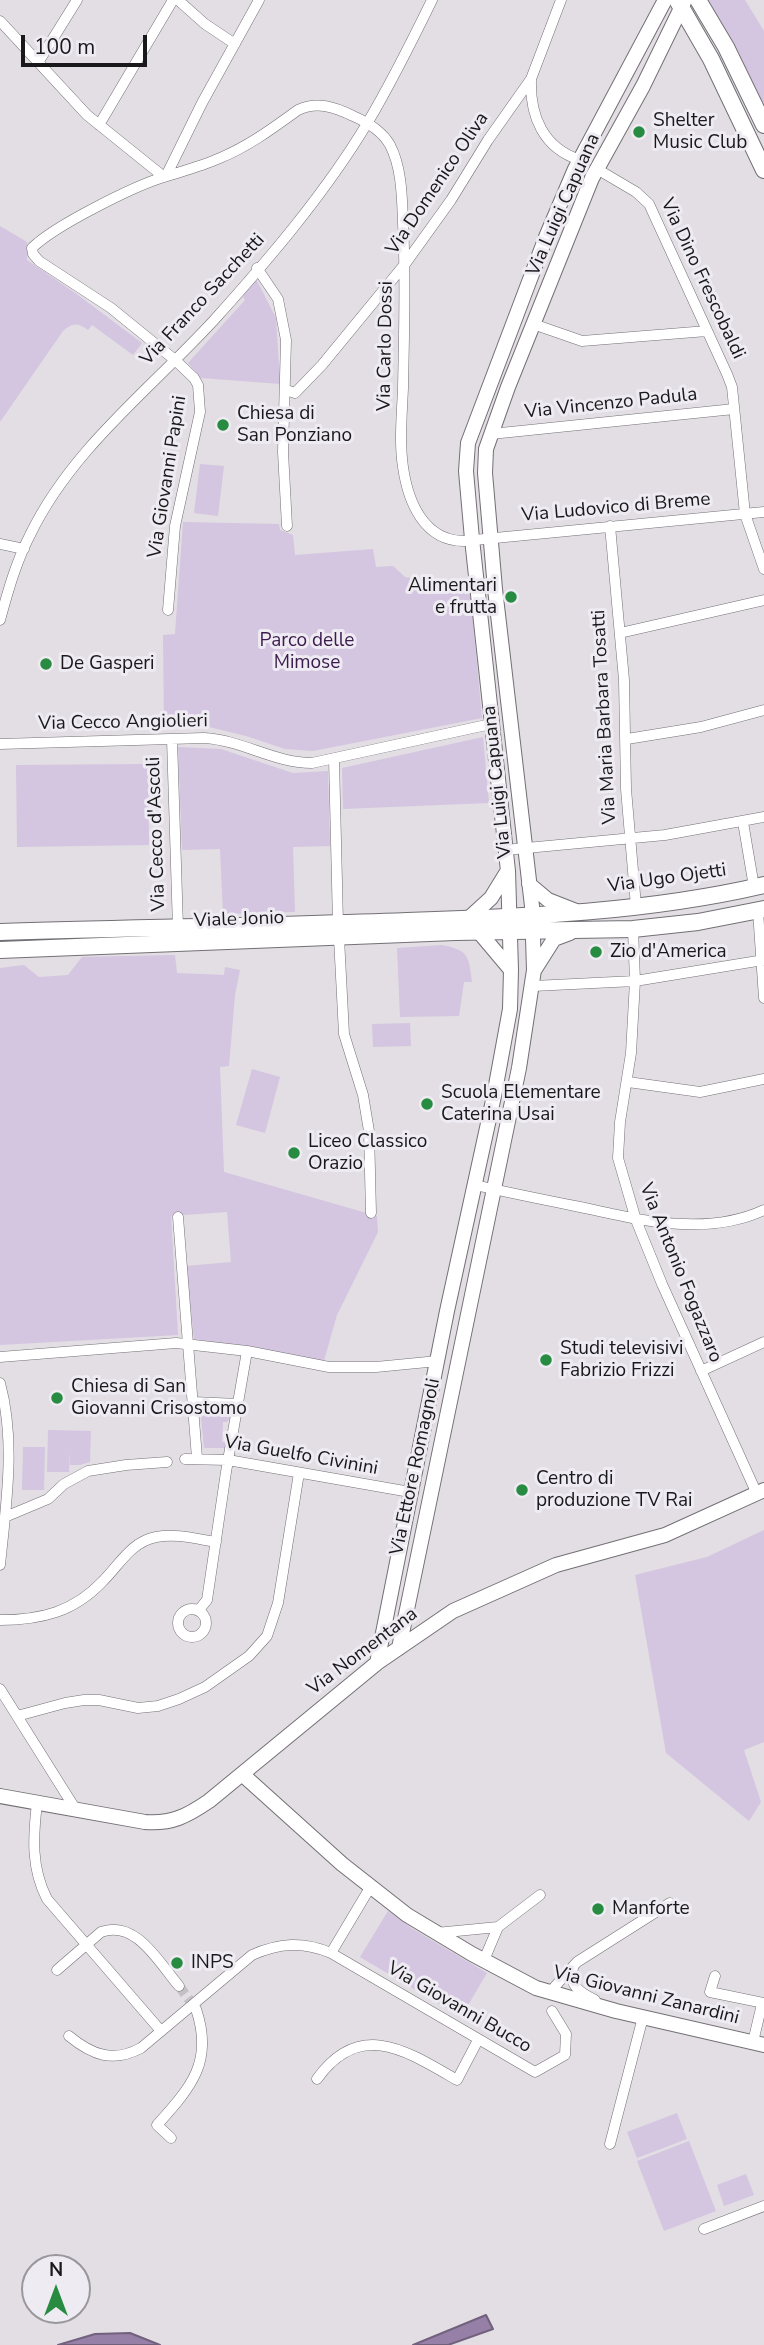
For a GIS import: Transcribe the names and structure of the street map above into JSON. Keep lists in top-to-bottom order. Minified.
{"streets":{"main road":["Via Ugo Ojetti","Viale Jonio"],"street":["Via Domenico Oliva","Via Luigi Capuana","Via Dino Frescobaldi","Via Franco Sacchetti","Via Carlo Dossi","Via Vincenzo Padula","Via Giovanni Papini","Via Ludovico di Breme","Via Maria Barbara Tosatti","Via Cecco Angiolieri","Via Cecco d'Ascoli","Via Antonio Fogazzaro","Via Guelfo Civinini","Via Ettore Romagnoli","Via Nomentana","Via Giovanni Zanardini","Via Giovanni Bucco"]},"crossings":[["Via Domenico Oliva","Via Carlo Dossi"],["Via Luigi Capuana","Via Dino Frescobaldi"],["Via Luigi Capuana","Via Carlo Dossi"],["Via Luigi Capuana","Via Vincenzo Padula"],["Via Luigi Capuana","Via Ludovico di Breme"],["Via Luigi Capuana","Via Cecco Angiolieri"],["Via Luigi Capuana","Via Ettore Romagnoli"],["Via Dino Frescobaldi","Via Vincenzo Padula"],["Via Dino Frescobaldi","Via Ludovico di Breme"],["Via Franco Sacchetti","Via Carlo Dossi"],["Via Franco Sacchetti","Via Giovanni Papini"],["Via Carlo Dossi","Via Ludovico di Breme"],["Via Ludovico di Breme","Via Maria Barbara Tosatti"],["Via Maria Barbara Tosatti","Via Ugo Ojetti"],["Via Cecco Angiolieri","Via Cecco d'Ascoli"],["Via Cecco d'Ascoli","Viale Jonio"],["Via Ugo Ojetti","Via Ettore Romagnoli"],["Viale Jonio","Via Ettore Romagnoli"],["Via Antonio Fogazzaro","Via Nomentana"],["Via Guelfo Civinini","Via Ettore Romagnoli"],["Via Ettore Romagnoli","Via Nomentana"],["Via Nomentana","Via Giovanni Zanardini"]],"parks":["Parco delle Mimose"],"places":["Shelter Music Club","Chiesa di San Ponziano","Alimentari e frutta","De Gasperi","Zio d'America","Scuola Elementare Caterina Usai","Liceo Classico Orazio","Studi televisivi Fabrizio Frizzi","Chiesa di San Giovanni Crisostomo","Centro di produzione TV Rai","Manforte","INPS"],"scale_bar":"100 m","north":"top"}
